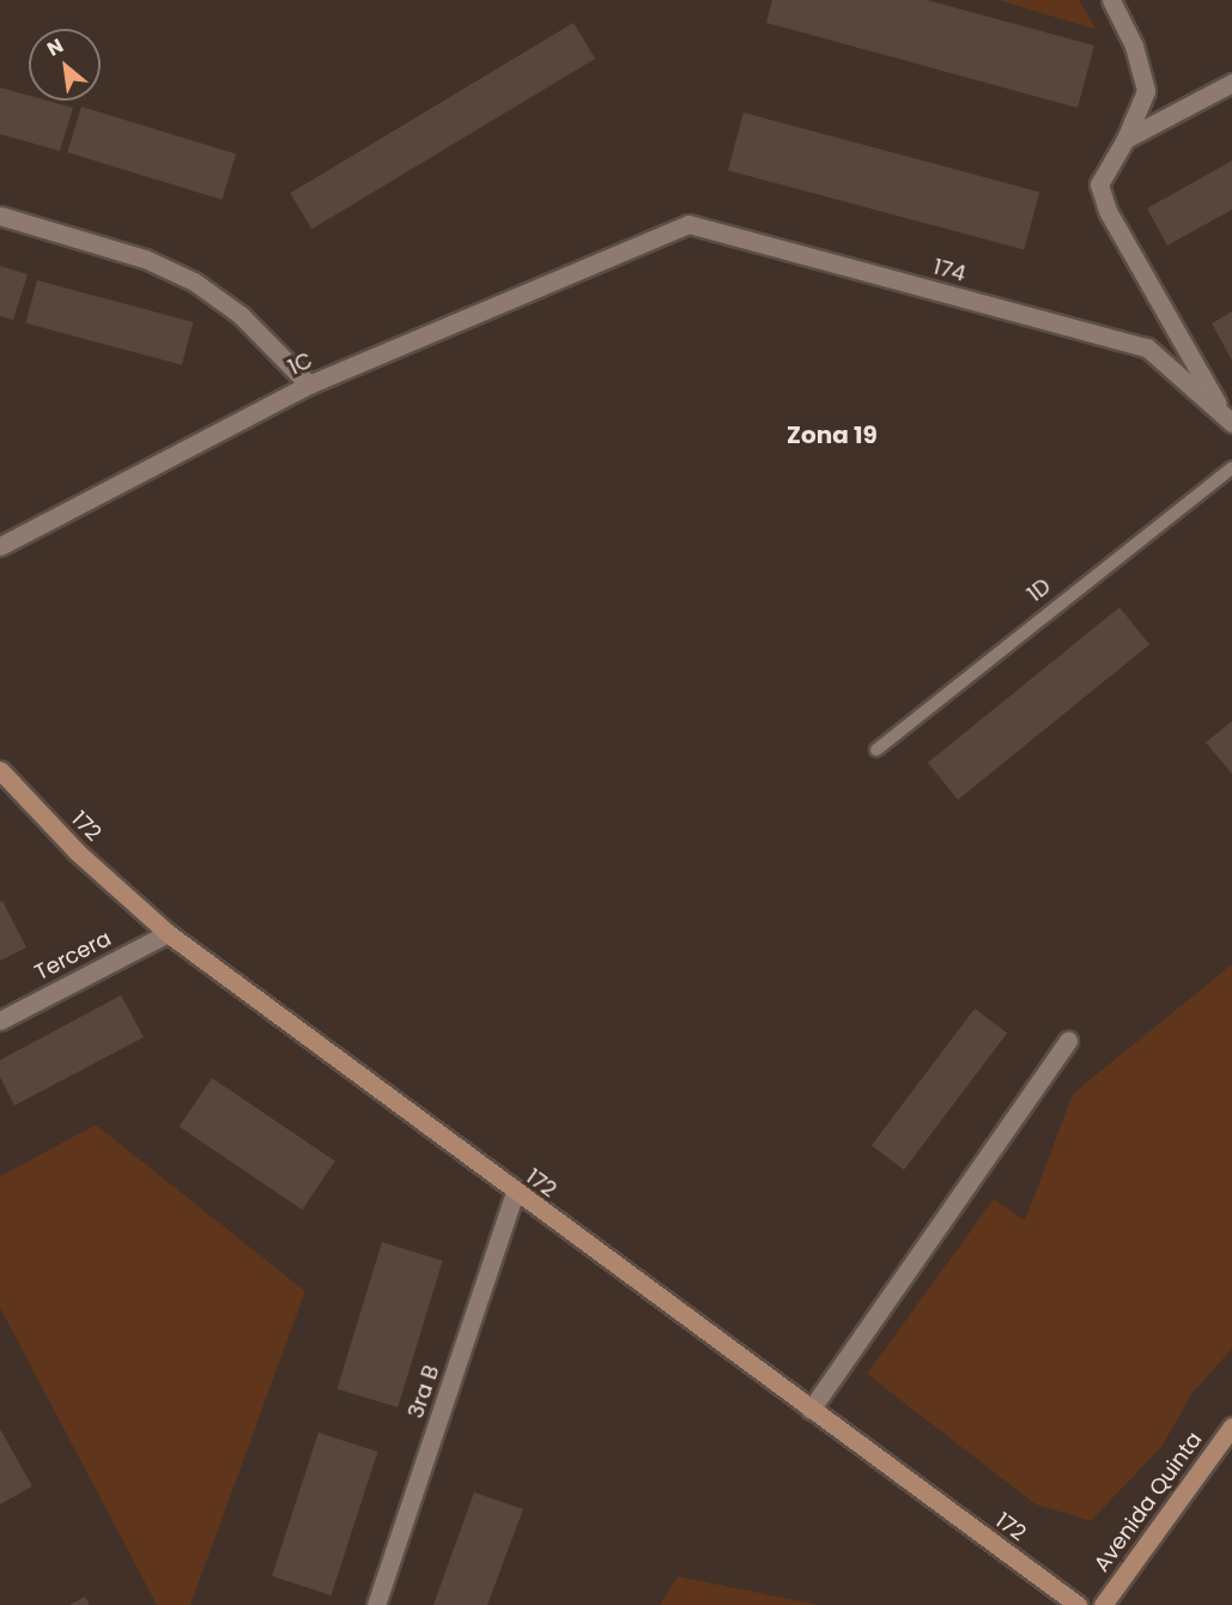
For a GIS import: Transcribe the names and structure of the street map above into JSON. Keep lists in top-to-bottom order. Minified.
{"streets":{"street":["174","1C","172","Tercera","3ra B","Avenida Quinta"],"lane":["1D"]},"crossings":[["174","1C"],["172","Tercera"],["172","3ra B"]],"districts":["Zona 19"],"north":"top left"}
